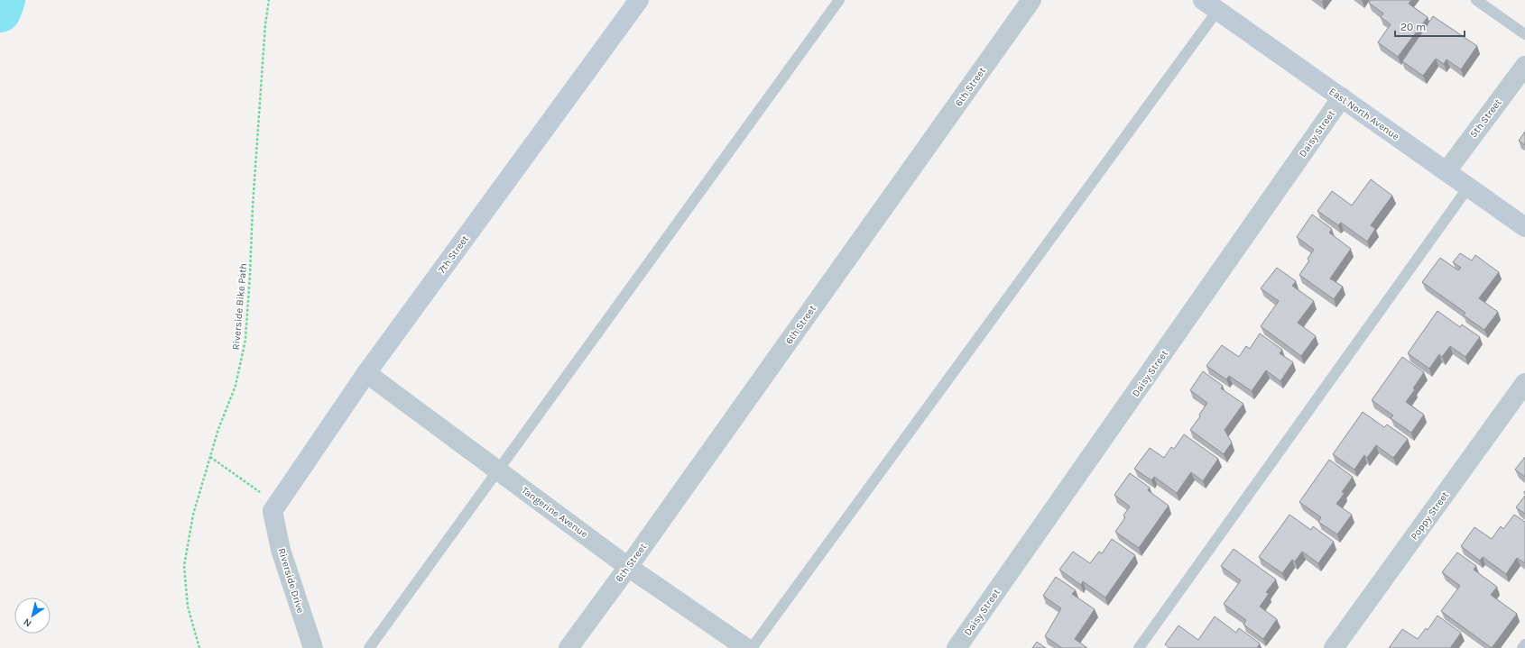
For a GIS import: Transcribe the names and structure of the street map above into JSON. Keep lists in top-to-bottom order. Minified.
{"streets":{"street":["6th Street","East North Avenue","5th Street","Daisy Street","7th Street","Tangerine Avenue","Poppy Street","Riverside Drive"],"path":["Riverside Bike Path"]},"crossings":[["6th Street","Tangerine Avenue"],["East North Avenue","5th Street"],["East North Avenue","Daisy Street"],["7th Street","Tangerine Avenue"],["7th Street","Riverside Drive"]],"scale_bar":"20 m","north":"bottom left"}
